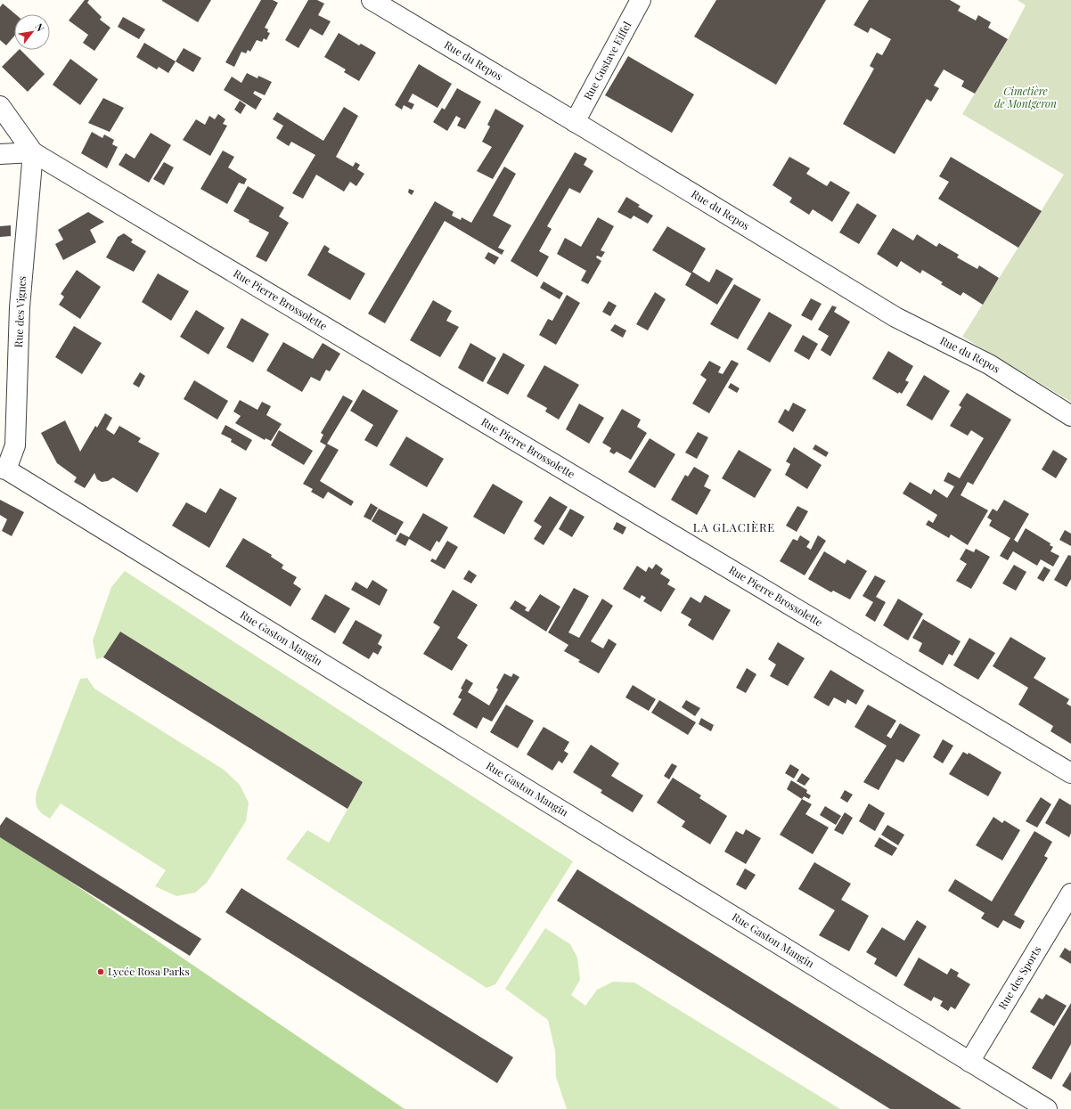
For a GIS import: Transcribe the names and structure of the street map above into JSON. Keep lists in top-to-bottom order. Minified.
{"streets":{"street":["Rue du Repos","Rue Gustave Eiffel","Rue Pierre Brossolette","Rue des Vignes","Rue Gaston Mangin","Rue des Sports"]},"crossings":[["Rue du Repos","Rue Gustave Eiffel"],["Rue Pierre Brossolette","Rue des Vignes"],["Rue des Vignes","Rue Gaston Mangin"],["Rue Gaston Mangin","Rue des Sports"]],"districts":["LA GLACIÈRE"],"parks":["Cimetière de Montgeron"],"places":["Lycée Rosa Parks"],"north":"top right"}
